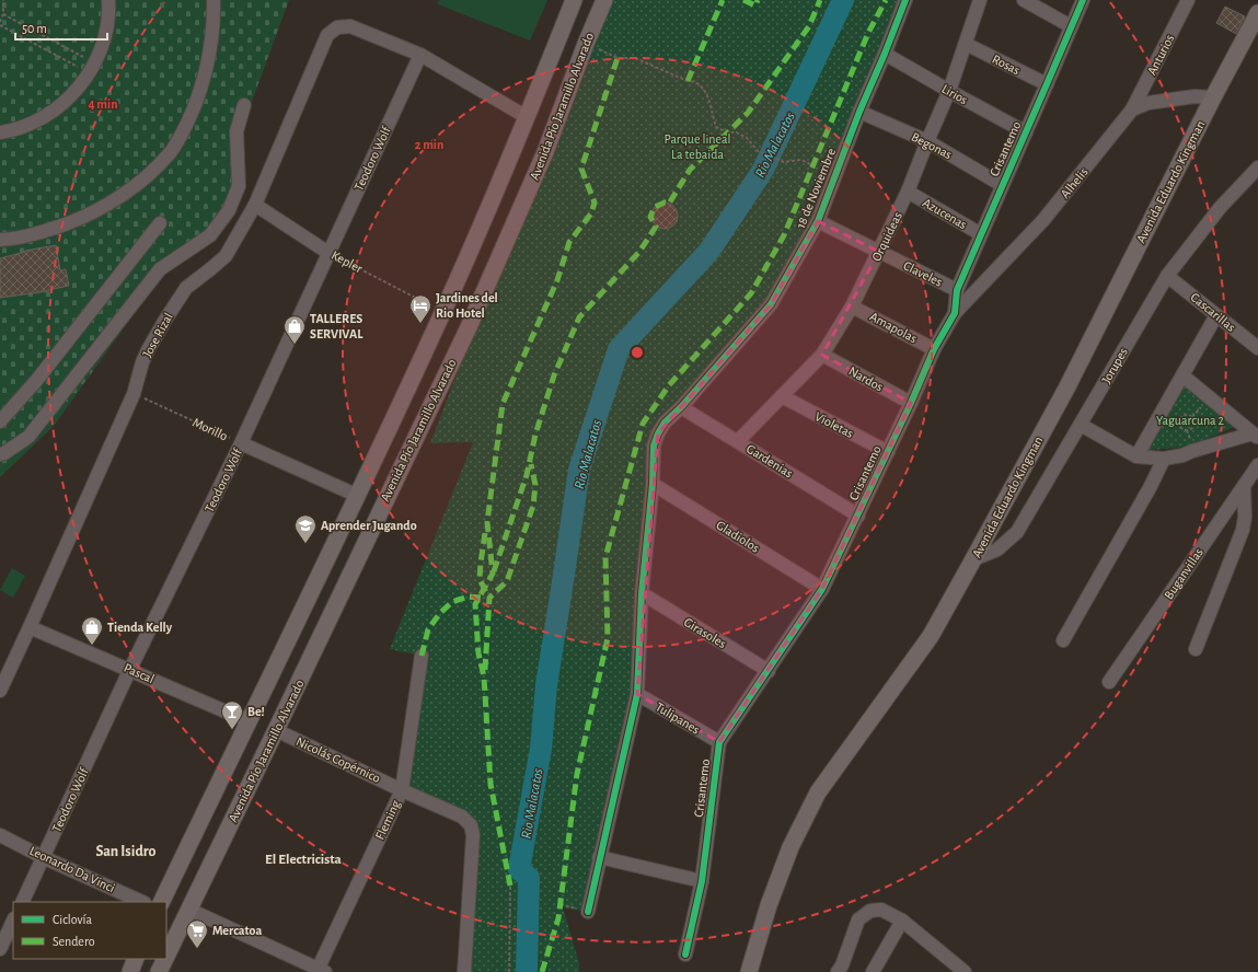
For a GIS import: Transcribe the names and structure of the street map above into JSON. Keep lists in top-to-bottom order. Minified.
{"streets":{"main road":["Avenida Pío Jaramillo Alvarado","Avenida Eduardo Kingman"],"street":["Anturios","Rosas","Lirios","Begonas","Crisantemo","Teodoro Wolf","Alhelis","18 de Noviembre","Azucenas","Orquideas","Kepler","Claveles","Cascarillas","Amapolas","Jose Rizal","Jorupes","Nardos","Violetas","Morillo","Gardenias","Gladiolos","Buganvillas","Girasoles","Pascal","Tulipanes","Nicolás Copérnico","Fleming","Leonardo Da Vinci"]},"crossings":[["Anturios","Alhelis"],["Rosas","Crisantemo"],["Rosas","Orquideas"],["Lirios","Crisantemo"],["Lirios","18 de Noviembre"],["Lirios","Orquideas"],["Avenida Pío Jaramillo Alvarado","Kepler"],["Avenida Pío Jaramillo Alvarado","Morillo"],["Avenida Pío Jaramillo Alvarado","Pascal"],["Avenida Pío Jaramillo Alvarado","Nicolás Copérnico"],["Begonas","Crisantemo"],["Begonas","18 de Noviembre"],["Begonas","Orquideas"],["Crisantemo","Alhelis"],["Crisantemo","Azucenas"],["Crisantemo","Claveles"],["Crisantemo","Amapolas"],["Crisantemo","Nardos"],["Crisantemo","Violetas"],["Crisantemo","Gardenias"],["Crisantemo","Gladiolos"],["Crisantemo","Girasoles"],["Crisantemo","Tulipanes"],["Teodoro Wolf","Kepler"],["Teodoro Wolf","Jose Rizal"],["Teodoro Wolf","Morillo"],["Teodoro Wolf","Pascal"],["Teodoro Wolf","Leonardo Da Vinci"],["Avenida Eduardo Kingman","Jorupes"],["18 de Noviembre","Claveles"],["18 de Noviembre","Gardenias"],["18 de Noviembre","Gladiolos"],["18 de Noviembre","Girasoles"],["18 de Noviembre","Tulipanes"],["Azucenas","Orquideas"],["Orquideas","Claveles"],["Orquideas","Amapolas"],["Orquideas","Nardos"],["Orquideas","Violetas"],["Orquideas","Gardenias"],["Kepler","Jose Rizal"],["Cascarillas","Jorupes"],["Jose Rizal","Morillo"],["Jose Rizal","Pascal"],["Nicolás Copérnico","Fleming"]],"districts":["San Isidro","El Electricista"],"water":["Rio Malacatos"],"parks":["Parque lineal La tebaida","Yaguarcuna 2"],"places":{"hotel":["Jardines del Rio Hotel"],"shop":["TALLERES SERVIVAL","Tienda Kelly"],"school or university":["Aprender Jugando"],"bar":["Be!"],"supermarket":["Mercatoa"]},"legend":["Ciclovía","Sendero"],"scale_bar":"50 m","rings":["4 min","2 min"]}
